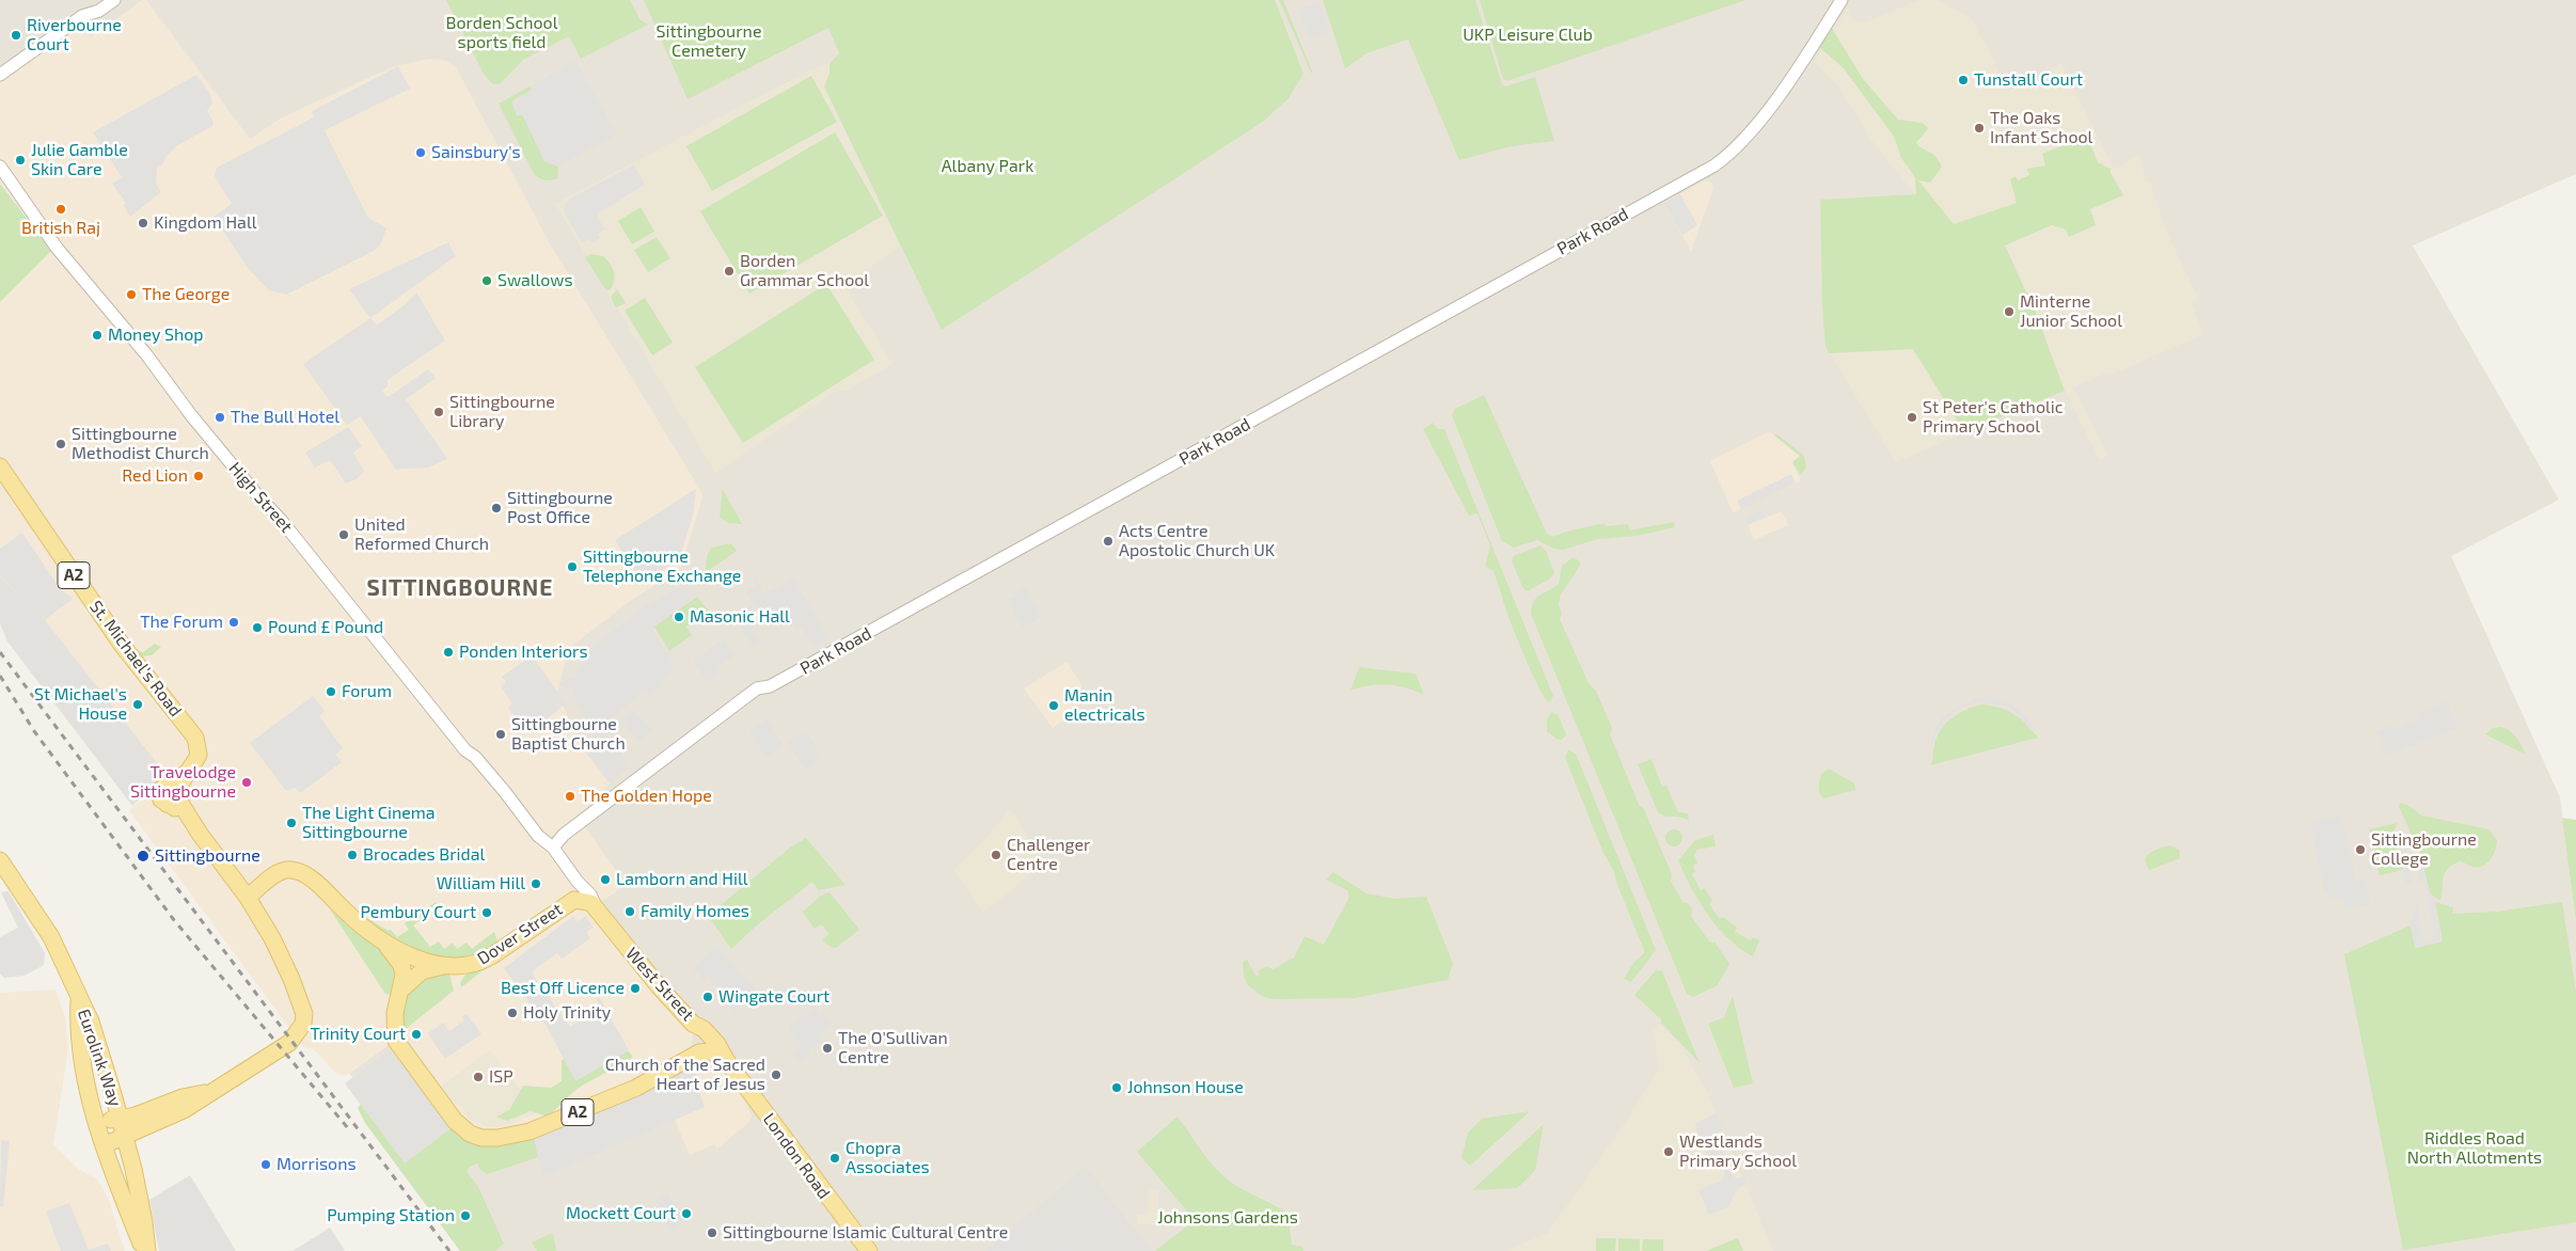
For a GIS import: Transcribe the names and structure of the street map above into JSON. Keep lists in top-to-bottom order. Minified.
{"streets":{"main road":["A2","St. Michael's Road","Dover Street","West Street","Eurolink Way","London Road"],"street":["Park Road","High Street"]},"crossings":[["Park Road","West Street"],["High Street","West Street"],["A2","Dover Street"],["A2","West Street"],["A2","London Road"],["St. Michael's Road","Dover Street"],["West Street","London Road"]],"districts":["SITTINGBOURNE"],"parks":["Borden School sports field","Sittingbourne Cemetery","UKP Leisure Club","Albany Park","Riddles Road North Allotments","Johnsons Gardens"],"places":["Riverbourne Court","Tunstall Court","The Oaks Infant School","Sainsbury's","Julie Gamble Skin Care","British Raj","Kingdom Hall","Borden Grammar School","Swallows","The George","Minterne Junior School","Money Shop","Sittingbourne Library","The Bull Hotel","St Peter's Catholic Primary School","Sittingbourne Methodist Church","Red Lion","Sittingbourne Post Office","United Reformed Church","Acts Centre Apostolic Church UK","Sittingbourne Telephone Exchange","Masonic Hall","The Forum","Pound £ Pound","Ponden Interiors","Forum","St Michael's House","Manin electricals","Sittingbourne Baptist Church","Travelodge Sittingbourne","The Golden Hope","The Light Cinema Sittingbourne","Sittingbourne College","Brocades Bridal","Challenger Centre","Sittingbourne","Lamborn and Hill","William Hill","Family Homes","Pembury Court","Best Off Licence","Wingate Court","Holy Trinity","Trinity Court","The O'Sullivan Centre","Church of the Sacred Heart of Jesus","ISP","Johnson House","Westlands Primary School","Chopra Associates","Morrisons","Mockett Court","Pumping Station","Sittingbourne Islamic Cultural Centre"]}
